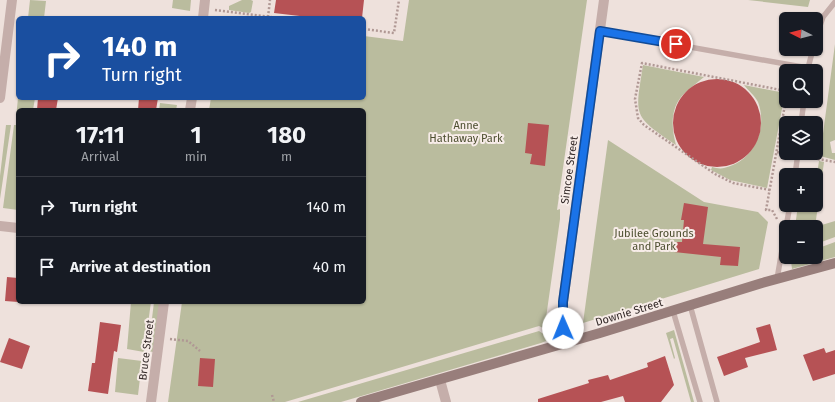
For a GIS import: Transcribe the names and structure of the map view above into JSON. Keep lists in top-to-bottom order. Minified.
{"streets":{"main road":["Downie Street"],"street":["Simcoe Street","Bruce Street"]},"crossings":[["Simcoe Street","Downie Street"]],"parks":["Anne Hathaway Park","Jubilee Grounds and Park"],"north":"left","page":{"map_buttons":["+","−"],"turn":["140 m","Turn right"],"eta":["17:11","Arrival","1","min","180","m"],"list":[{"name":"Turn right","value":"140 m"},{"name":"Arrive at destination","value":"40 m"}]}}
